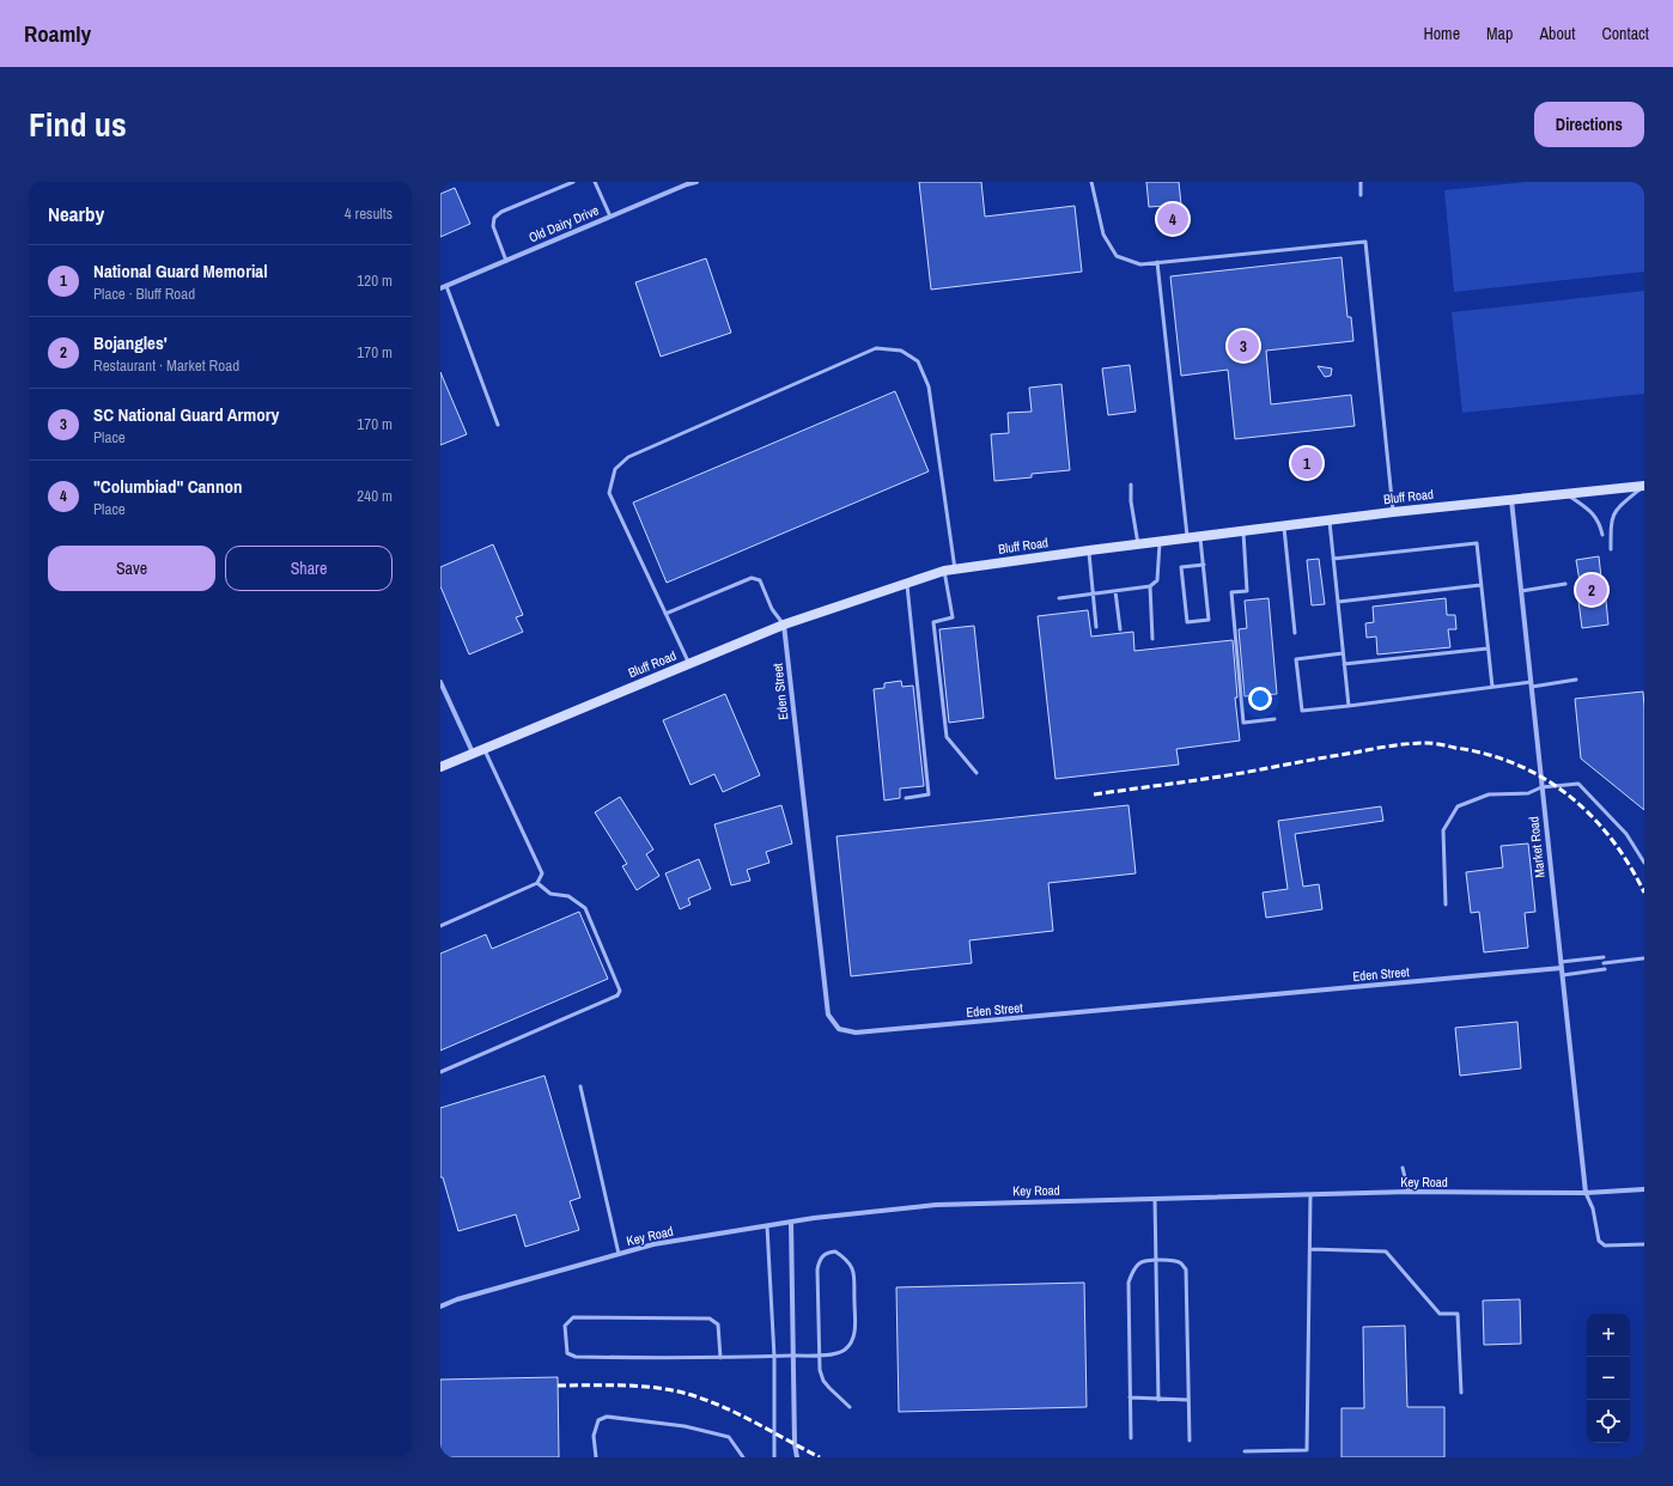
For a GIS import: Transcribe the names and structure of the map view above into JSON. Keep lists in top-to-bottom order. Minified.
{"streets":{"main road":["Bluff Road"],"street":["Old Dairy Drive","Eden Street","Market Road","Key Road"]},"crossings":[["Bluff Road","Eden Street"],["Bluff Road","Market Road"],["Eden Street","Market Road"],["Market Road","Key Road"]],"page":{"header":"Roamly","nav":["Home","Map","About","Contact"],"title":"Find us","buttons":["Directions",["Save","Share"]],"heading":["Nearby","4 results"],"pins":["4","3","1","2"],"list":[{"mark":"1","name":"National Guard Memorial","note":"Place · Bluff Road","value":"120 m"},{"mark":"2","name":"Bojangles'","note":"Restaurant · Market Road","value":"170 m"},{"mark":"3","name":"SC National Guard Armory","note":"Place","value":"170 m"},{"mark":"4","name":"\"Columbiad\" Cannon","note":"Place","value":"240 m"}],"map_buttons":["+","−"]}}
